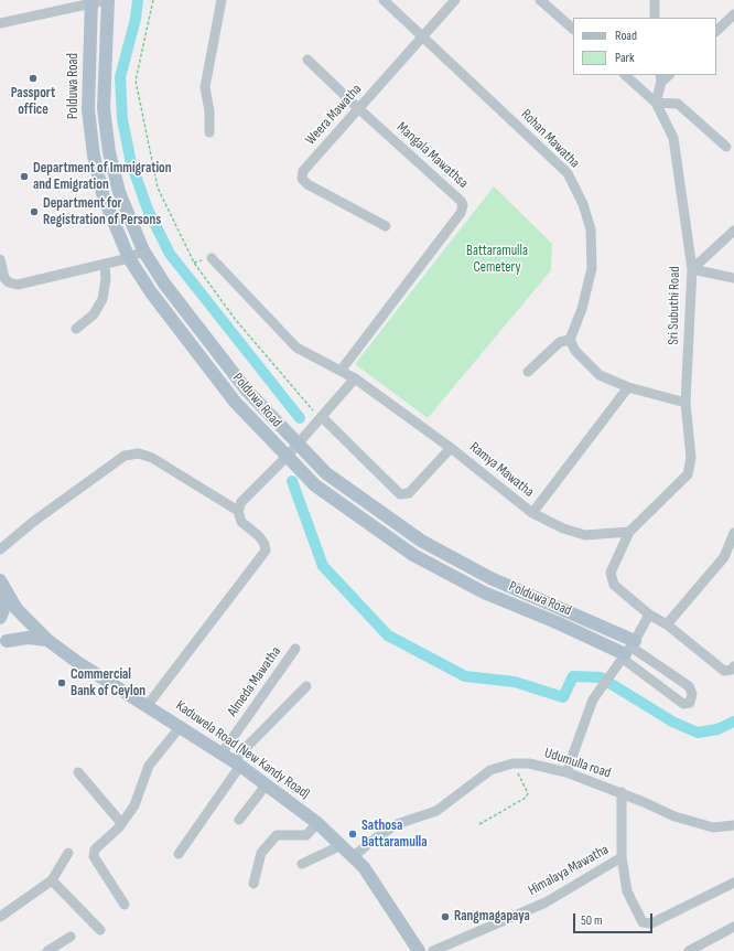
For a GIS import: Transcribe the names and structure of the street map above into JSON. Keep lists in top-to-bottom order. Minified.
{"streets":{"main road":["Polduwa Road","Kaduwela Road (New Kandy Road)"],"street":["Weera Mawatha","Rohan Mawatha","Mangala Mawathsa","Sri Subuthi Road","Ramya Mawatha","Almeda Mawatha","Udumulla road","Himalaya Mawatha"]},"crossings":[["Weera Mawatha","Rohan Mawatha"],["Weera Mawatha","Mangala Mawathsa"],["Mangala Mawathsa","Ramya Mawatha"],["Sri Subuthi Road","Ramya Mawatha"],["Almeda Mawatha","Kaduwela Road (New Kandy Road)"],["Kaduwela Road (New Kandy Road)","Udumulla road"]],"parks":["Battaramulla Cemetery"],"places":["Passport office","Department of Immigration and Emigration","Department for Registration of Persons","Commercial Bank of Ceylon","Sathosa Battaramulla","Rangmagapaya"],"legend":["Road","Park"],"scale_bar":"50 m"}
